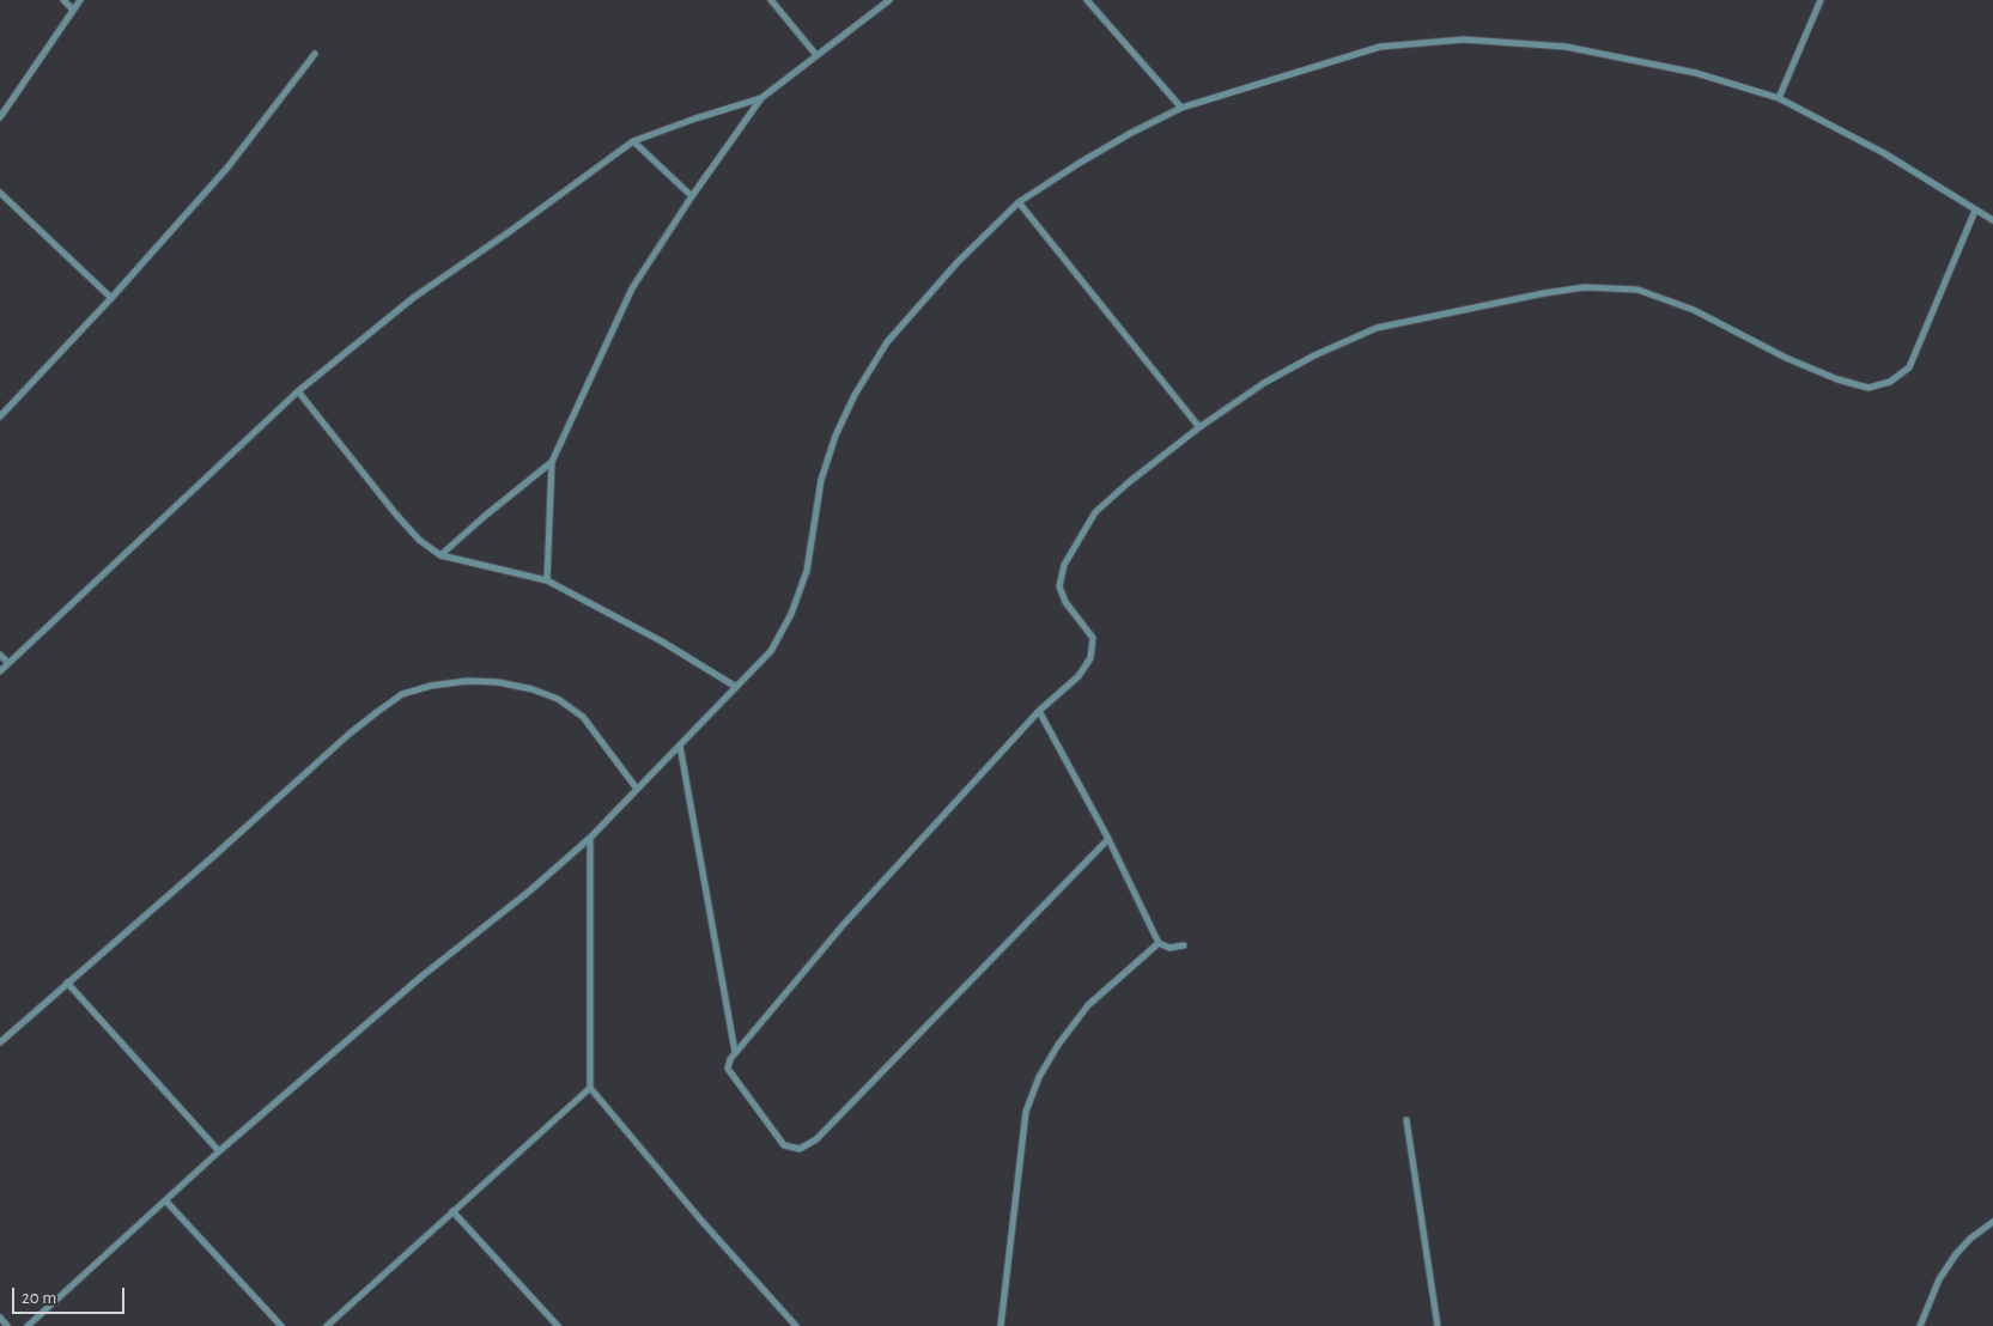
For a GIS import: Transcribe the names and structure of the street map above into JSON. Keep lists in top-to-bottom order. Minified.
{"scale_bar":"20 m"}
